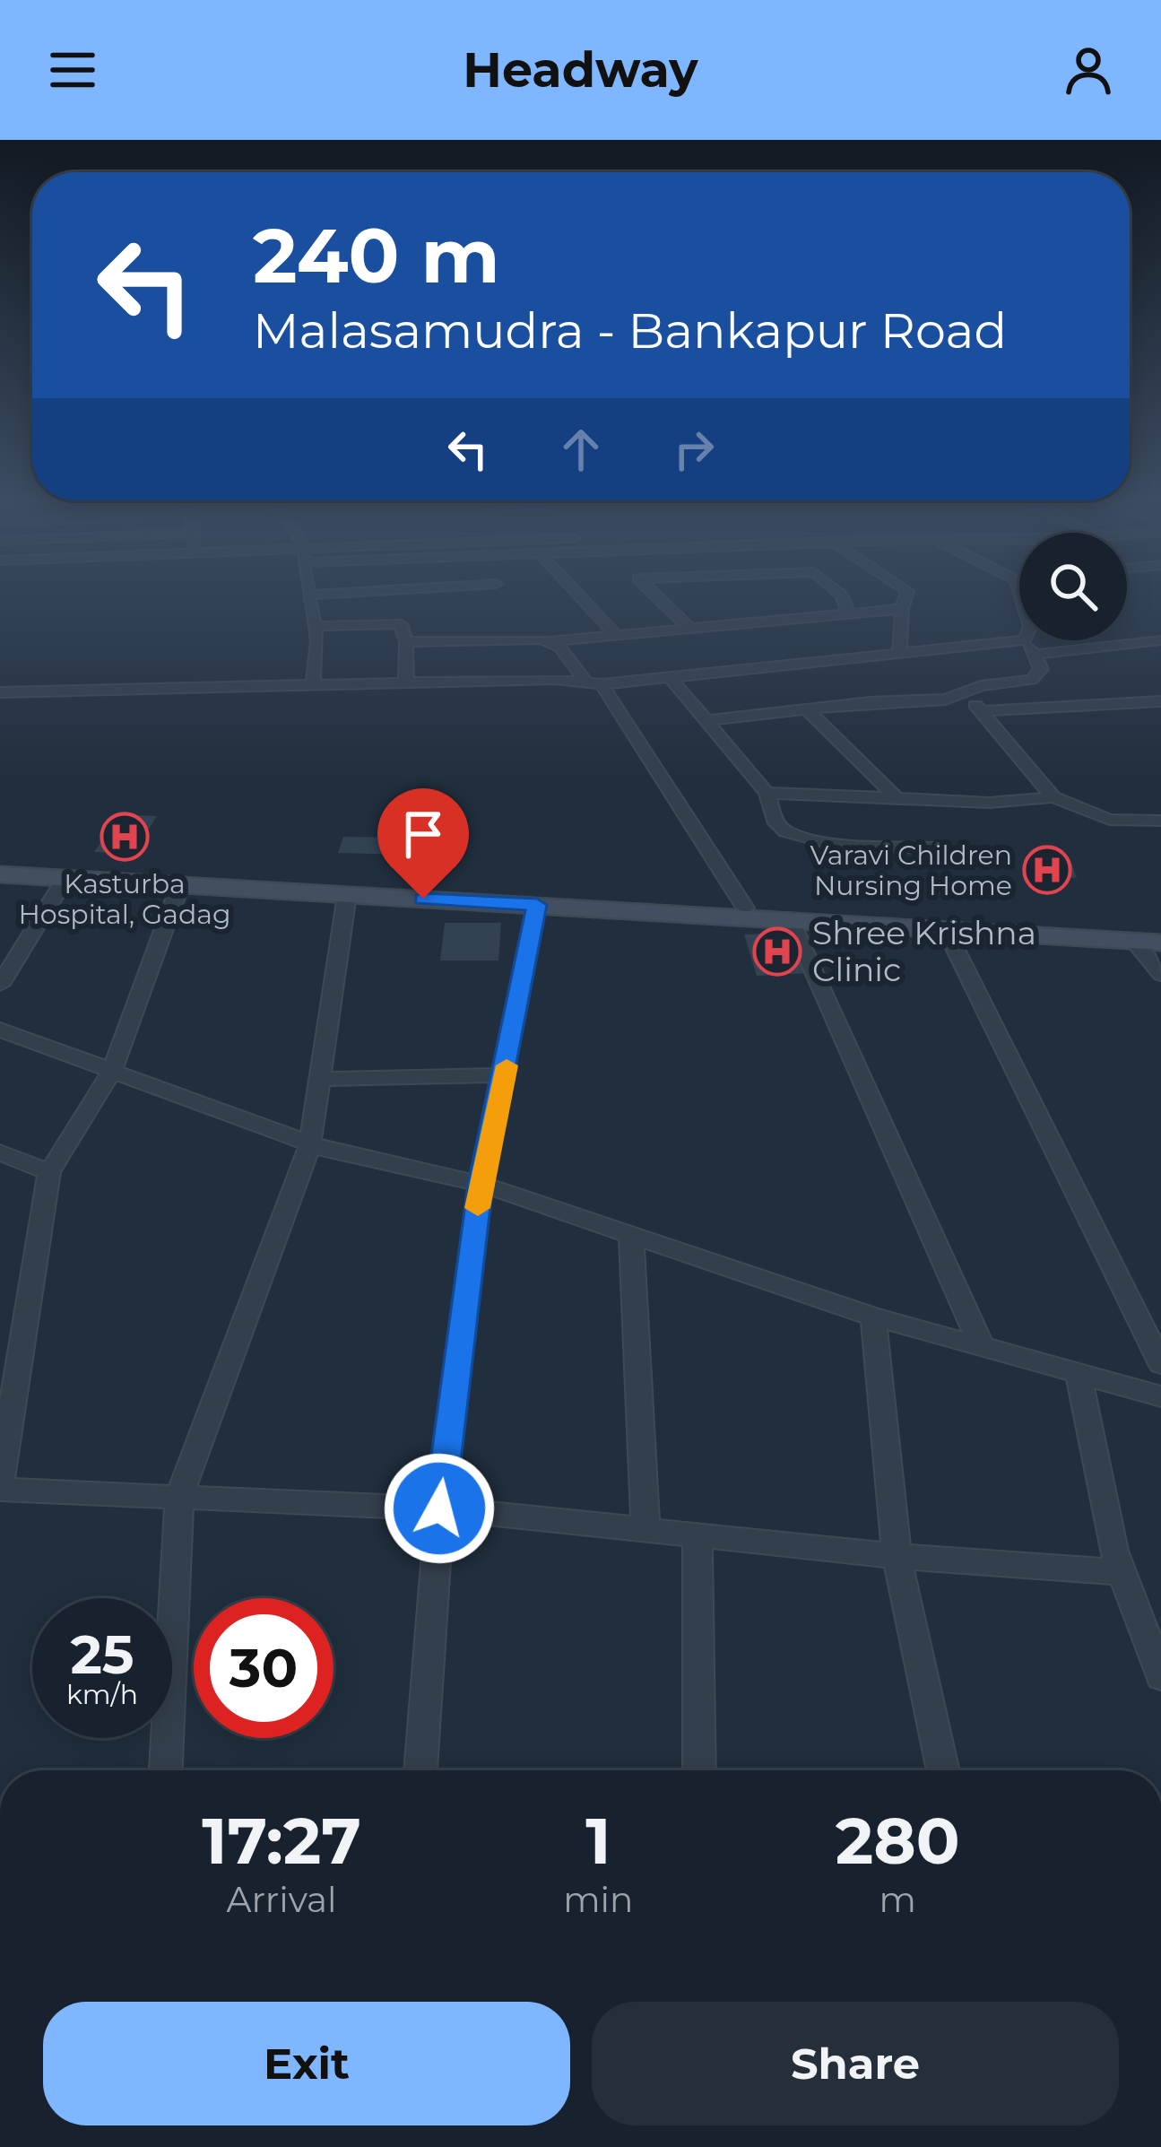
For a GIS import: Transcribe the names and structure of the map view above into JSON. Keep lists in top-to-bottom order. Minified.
{"places":{"hospital":["Kasturba Hospital, Gadag","Varavi Children Nursing Home","Shree Krishna Clinic"]},"page":{"header":"Headway","turn":["240 m","Malasamudra - Bankapur Road"],"speed":"25 km/h","limit":"30","eta":["17:27","Arrival","1","min","280","m"],"buttons":["Exit","Share"]}}
